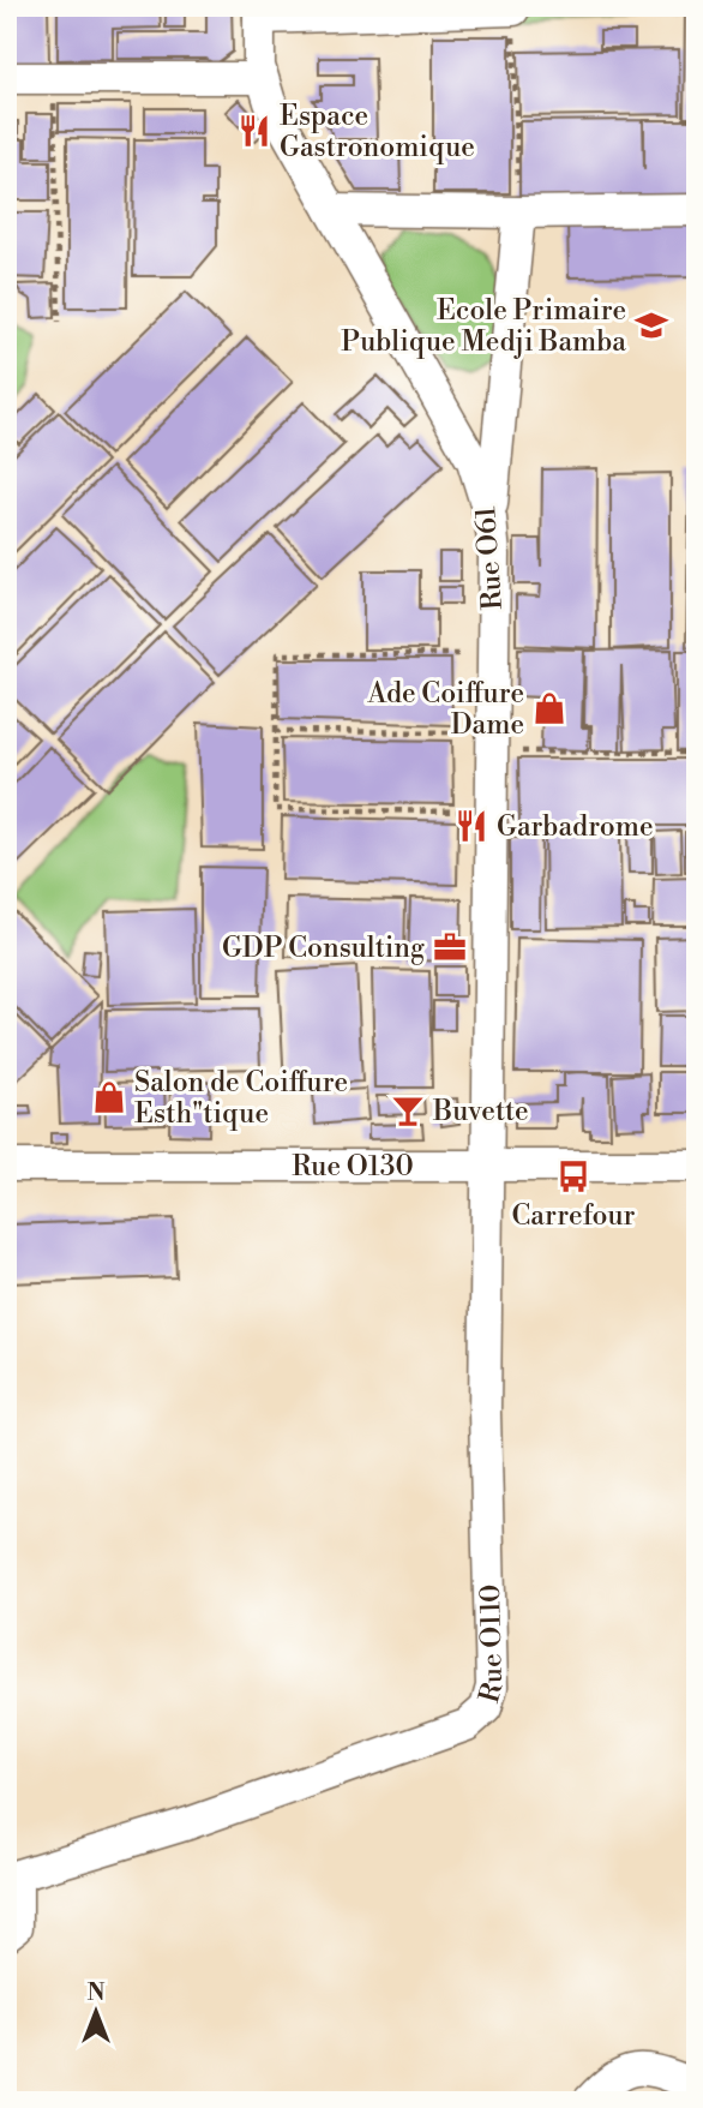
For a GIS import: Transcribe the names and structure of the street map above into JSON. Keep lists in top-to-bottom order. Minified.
{"streets":{"street":["Rue O61","Rue O130","Rue O110"]},"crossings":[["Rue O61","Rue O130"],["Rue O61","Rue O110"],["Rue O130","Rue O110"]],"places":{"restaurant":["Espace Gastronomique","Garbadrome"],"school or university":["Ecole Primaire Publique Medji Bamba"],"shop":["Ade Coiffure Dame","Salon de Coiffure Esth\"tique"],"office":["GDP Consulting"],"bar":["Buvette"],"bus stop":["Carrefour"]},"north":"top"}
